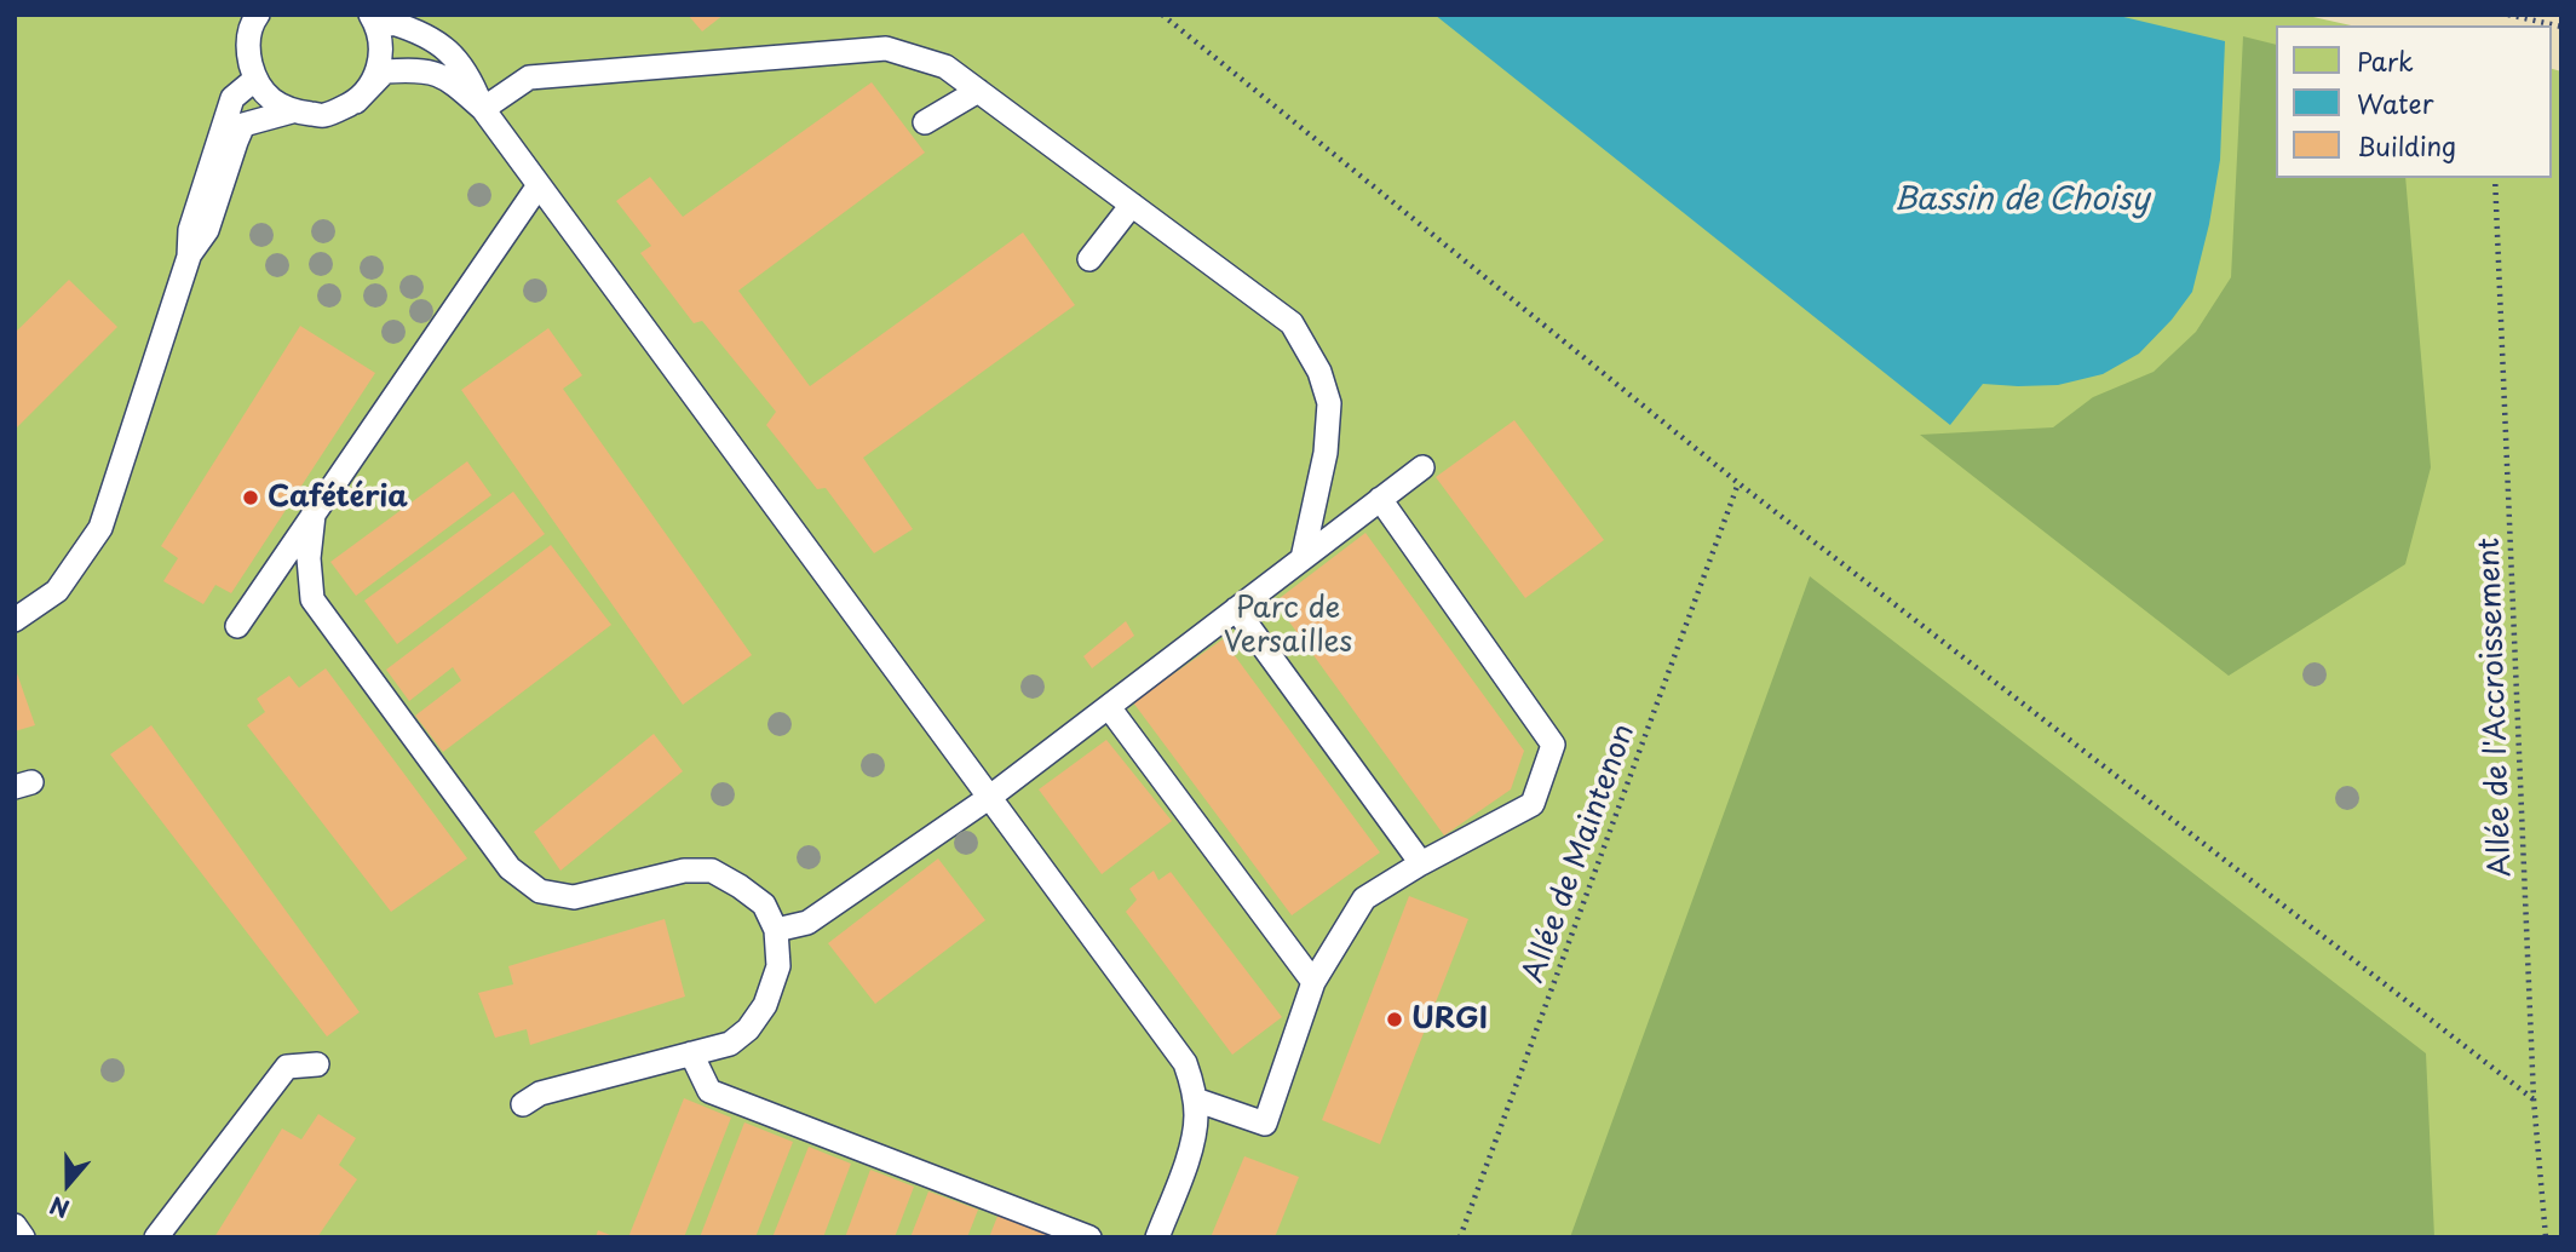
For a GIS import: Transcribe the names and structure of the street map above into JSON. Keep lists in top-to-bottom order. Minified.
{"streets":{"path":["Allée de l'Accroissement","Allée de Maintenon"]},"water":["Bassin de Choisy"],"parks":["Parc de Versailles"],"places":["Cafétéria","URGI"],"legend":["Park","Water","Building"],"north":"bottom"}
